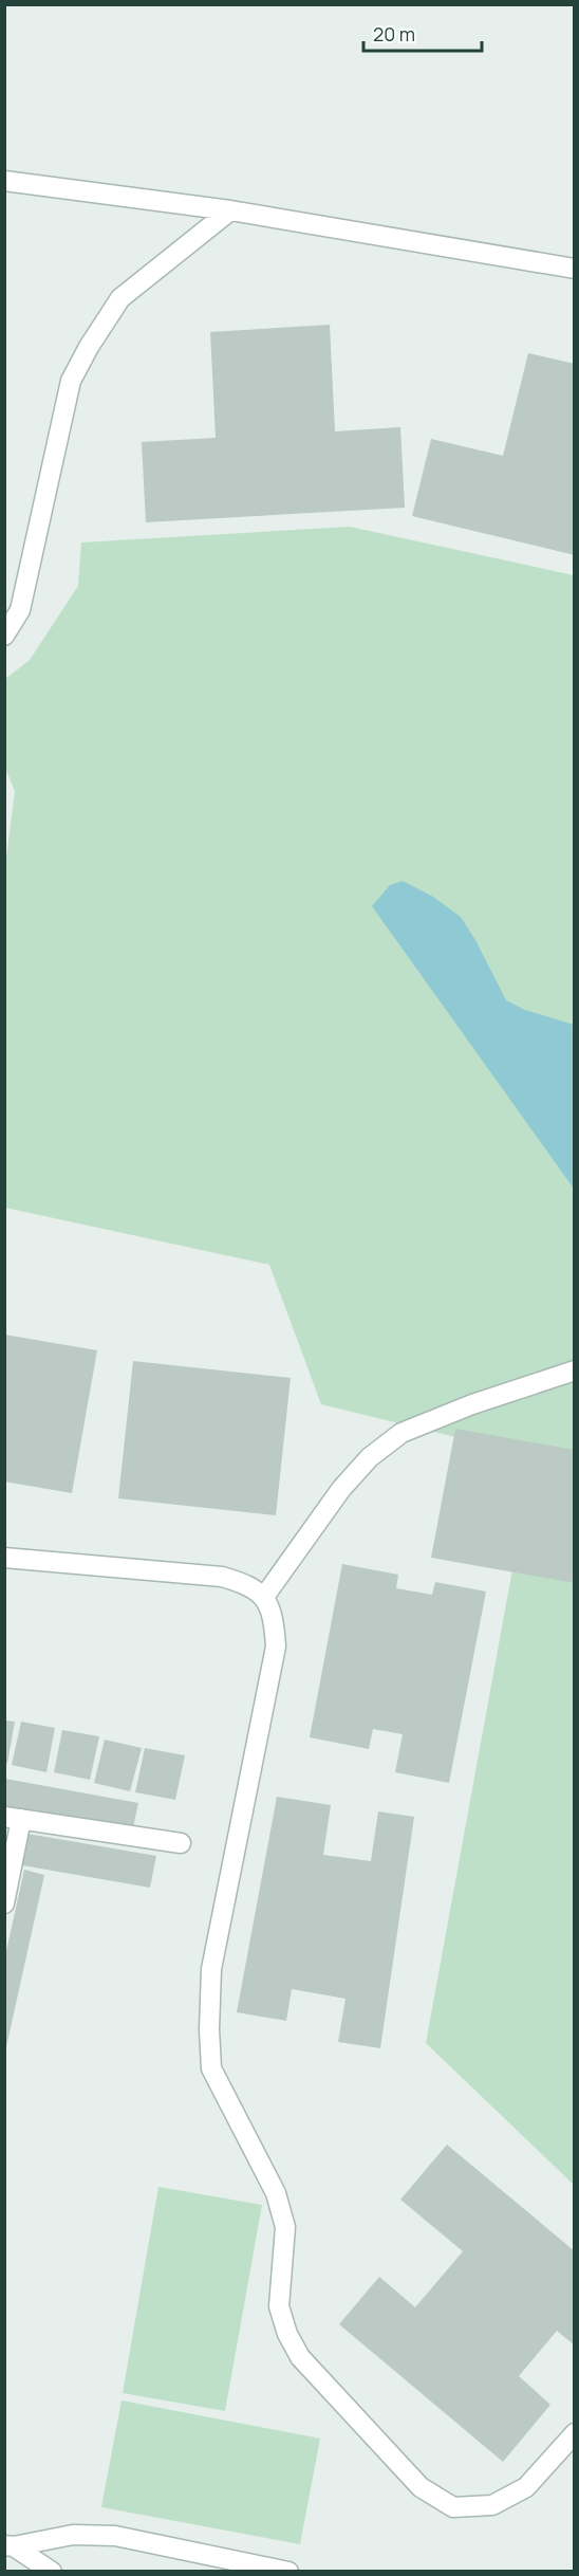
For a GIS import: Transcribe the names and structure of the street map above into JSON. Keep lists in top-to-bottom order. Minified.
{"scale_bar":"20 m"}
